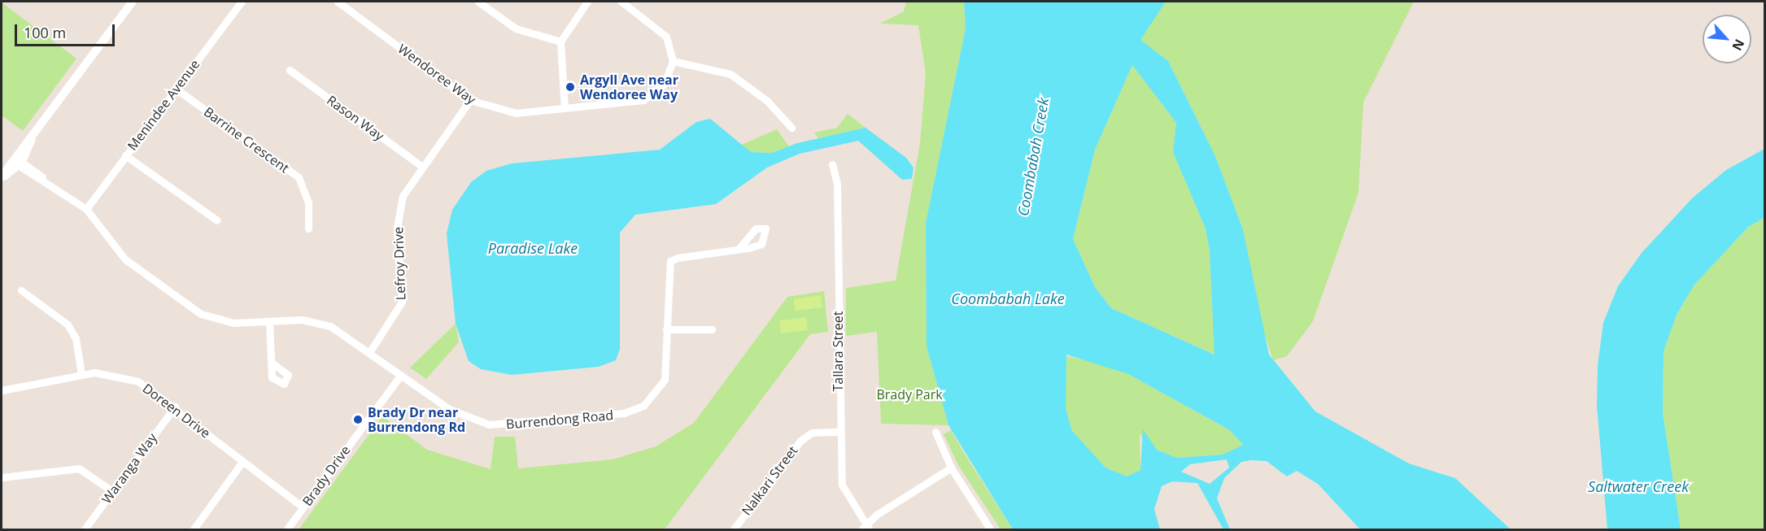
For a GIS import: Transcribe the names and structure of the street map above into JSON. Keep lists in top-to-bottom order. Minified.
{"streets":{"street":["Wendoree Way","Menindee Avenue","Rason Way","Barrine Crescent","Lefroy Drive","Tallara Street","Doreen Drive","Burrendong Road","Waranga Way","Brady Drive","Nalkari Street"]},"crossings":[["Wendoree Way","Lefroy Drive"],["Menindee Avenue","Barrine Crescent"],["Menindee Avenue","Burrendong Road"],["Rason Way","Lefroy Drive"],["Lefroy Drive","Burrendong Road"],["Tallara Street","Nalkari Street"],["Doreen Drive","Waranga Way"],["Doreen Drive","Brady Drive"],["Burrendong Road","Brady Drive"]],"water":["Coombabah Creek","Paradise Lake","Coombabah Lake","Saltwater Creek"],"parks":["Brady Park"],"places":["Argyll Ave near Wendoree Way","Brady Dr near Burrendong Rd"],"scale_bar":"100 m","north":"bottom right"}
